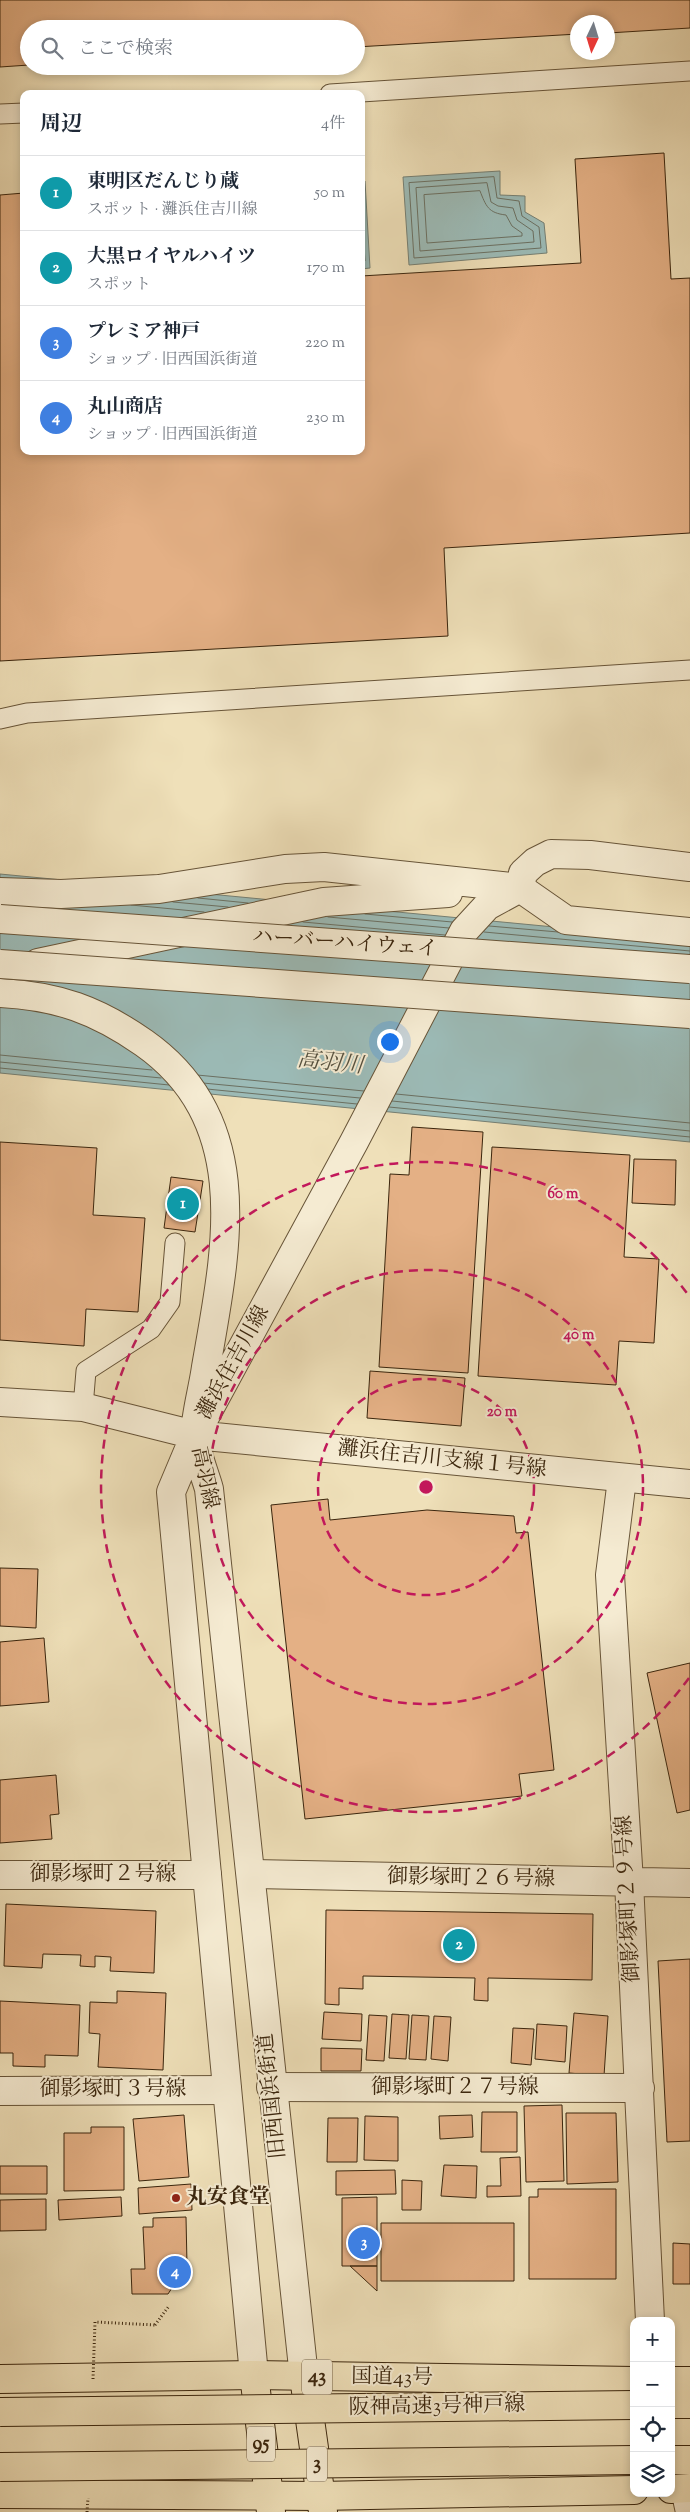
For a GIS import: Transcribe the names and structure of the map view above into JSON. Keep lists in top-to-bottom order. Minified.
{"streets":{"main road":["43","国道43号","阪神高速3号神戸線","95","3"],"street":["ハーバーハイウェイ","灘浜住吉川線","灘浜住吉川支線１号線","高羽線","御影塚町２号線","御影塚町２６号線","御影塚町２９号線","御影塚町２７号線","御影塚町３号線","旧西国浜街道"]},"crossings":[["灘浜住吉川線","灘浜住吉川支線１号線"],["灘浜住吉川線","高羽線"],["灘浜住吉川支線１号線","高羽線"],["灘浜住吉川支線１号線","御影塚町２９号線"],["高羽線","御影塚町２号線"],["高羽線","御影塚町２６号線"],["高羽線","旧西国浜街道"],["御影塚町２６号線","御影塚町２９号線"],["御影塚町２６号線","旧西国浜街道"],["御影塚町２９号線","御影塚町２７号線"],["御影塚町２７号線","旧西国浜街道"],["旧西国浜街道","国道43号"],["国道43号","95"]],"water":["高羽川"],"places":["丸安食堂"],"north":"bottom","page":{"search":"ここで検索","heading":["周辺","4件"],"list":[{"mark":"1","name":"東明区だんじり蔵","note":"スポット · 灘浜住吉川線","value":"50 m"},{"mark":"2","name":"大黒ロイヤルハイツ","note":"スポット","value":"170 m"},{"mark":"3","name":"プレミア神戸","note":"ショップ · 旧西国浜街道","value":"220 m"},{"mark":"4","name":"丸山商店","note":"ショップ · 旧西国浜街道","value":"230 m"}],"pins":["1","2","3","4"],"map_buttons":["+","−"]},"rings":["60 m","40 m","20 m"]}
